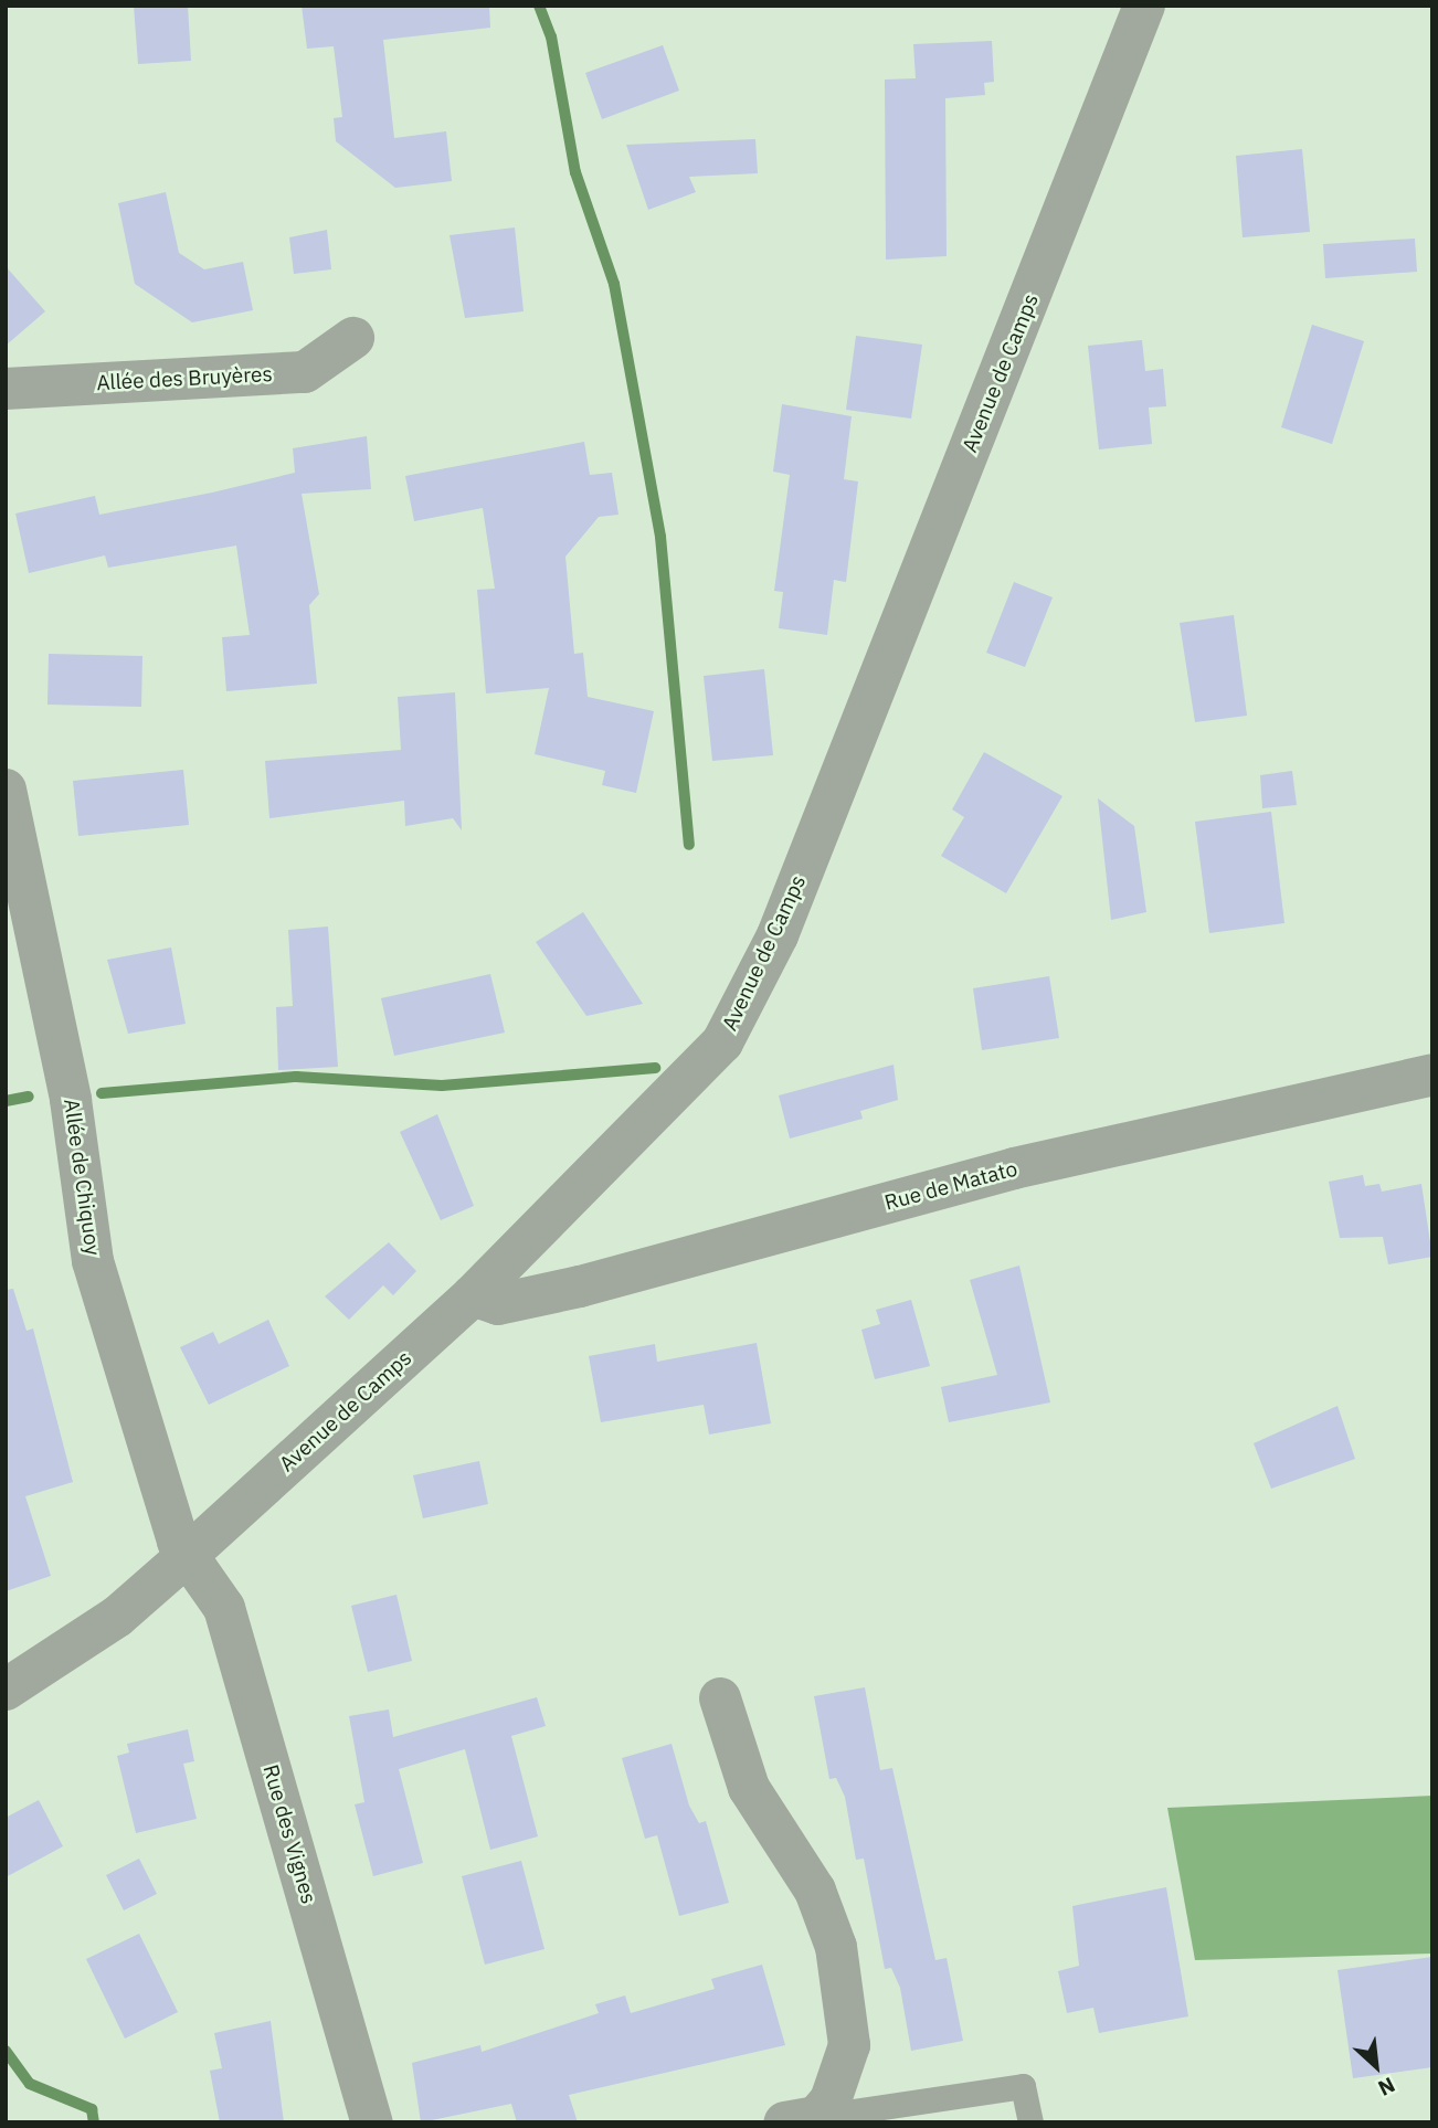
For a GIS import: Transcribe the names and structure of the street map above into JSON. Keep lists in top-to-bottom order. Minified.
{"streets":{"street":["Avenue de Camps","Allée des Bruyères","Allée de Chiquoy","Rue de Matato","Rue des Vignes"]},"crossings":[["Avenue de Camps","Allée de Chiquoy"],["Avenue de Camps","Rue de Matato"],["Avenue de Camps","Rue des Vignes"],["Allée de Chiquoy","Rue des Vignes"]],"north":"bottom right"}
